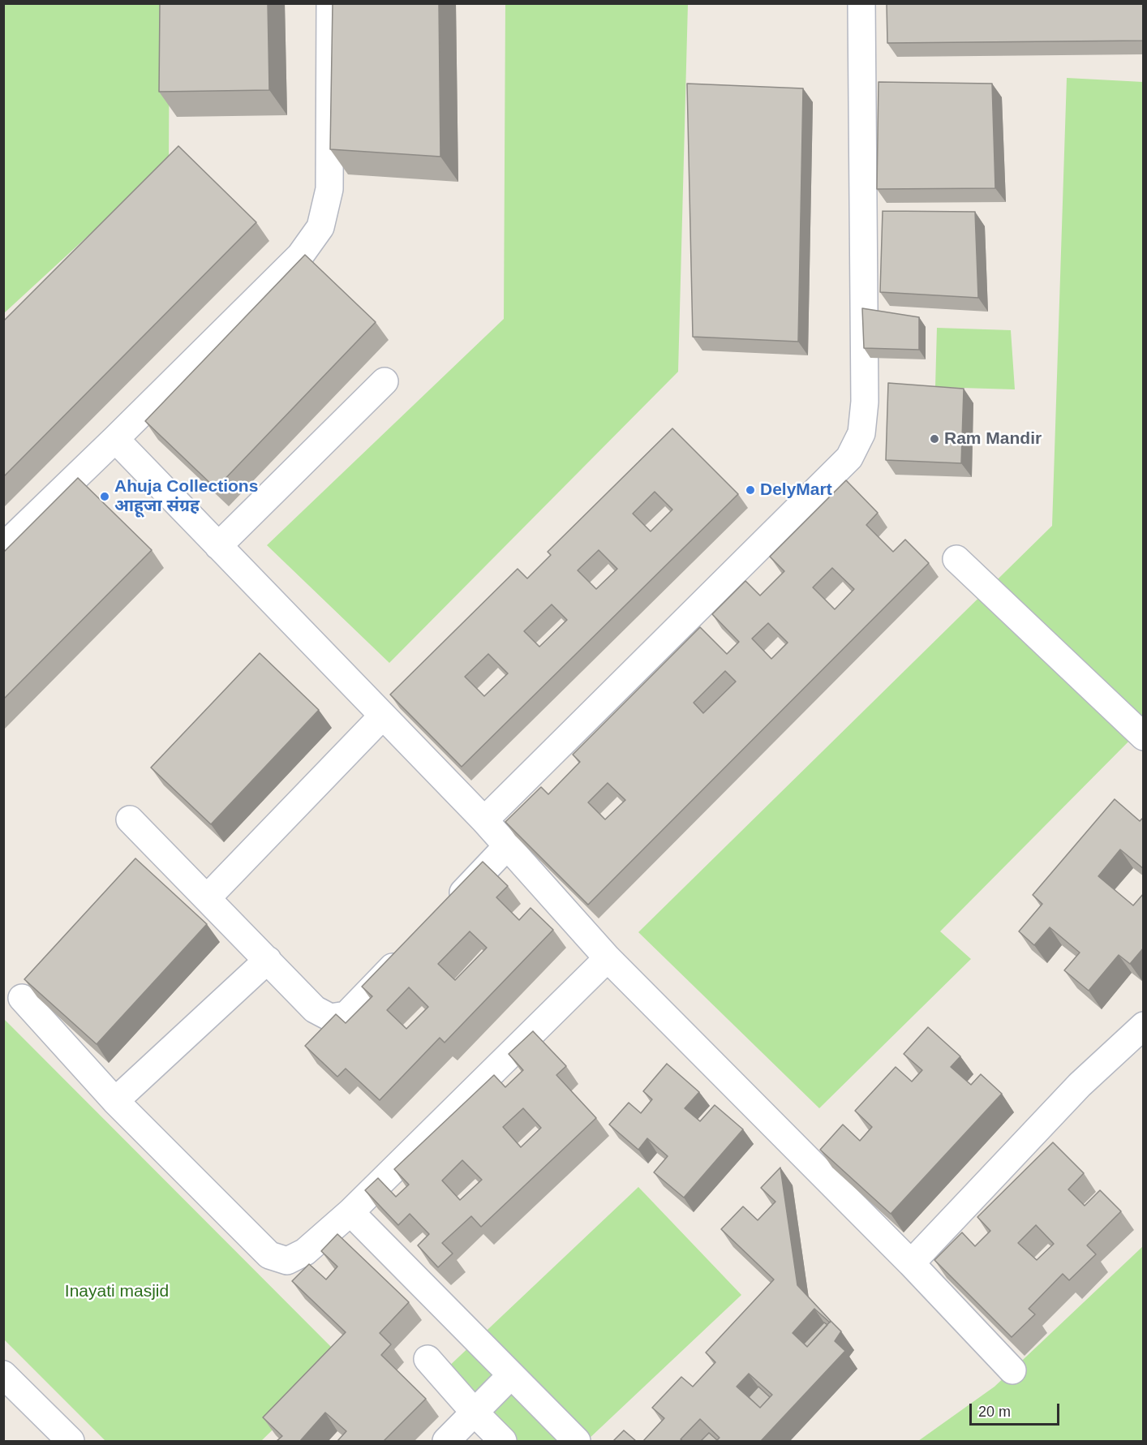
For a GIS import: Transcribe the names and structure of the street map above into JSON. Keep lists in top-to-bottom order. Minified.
{"parks":["Inayati masjid"],"places":["Ram Mandir","DelyMart","Ahuja Collections आहूजा संग्रह"],"scale_bar":"20 m"}
